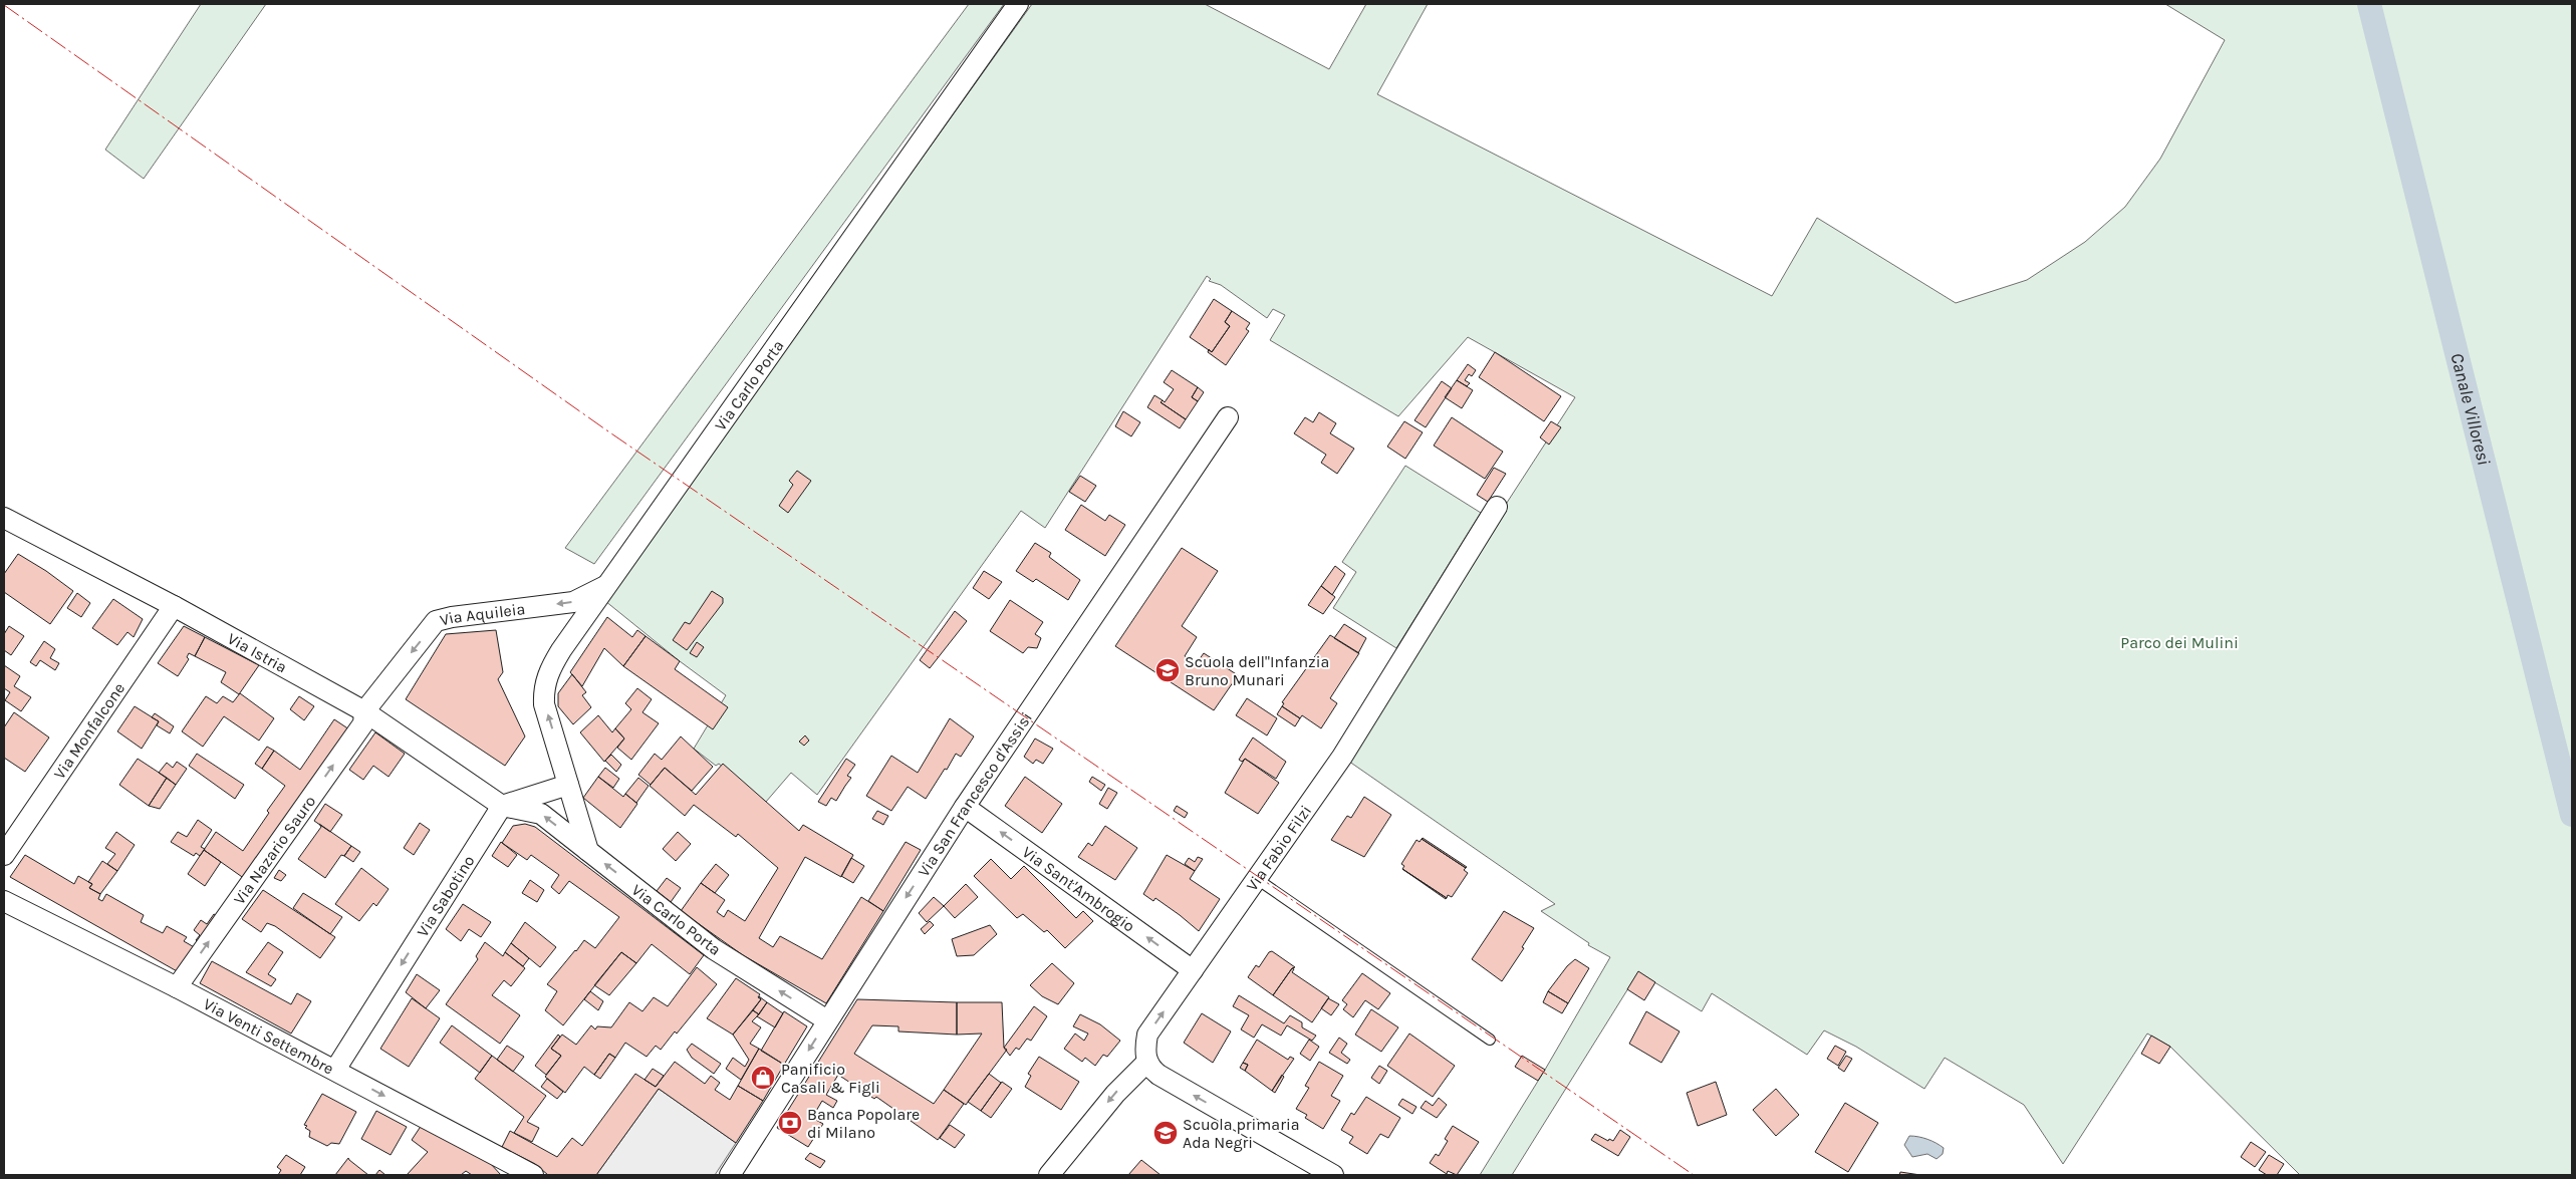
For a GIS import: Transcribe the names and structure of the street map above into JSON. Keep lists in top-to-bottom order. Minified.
{"streets":{"street":["Via Carlo Porta","Via Aquileia","Via Istria","Via Monfalcone","Via San Francesco d'Assisi","Via Fabio Filzi","Via Nazario Sauro","Via Sant'Ambrogio","Via Sabotino","Via Venti Settembre"]},"crossings":[["Via Carlo Porta","Via Aquileia"],["Via Carlo Porta","Via San Francesco d'Assisi"],["Via Aquileia","Via Istria"],["Via Aquileia","Via Nazario Sauro"],["Via Istria","Via Monfalcone"],["Via Istria","Via Nazario Sauro"],["Via Istria","Via Sabotino"],["Via San Francesco d'Assisi","Via Sant'Ambrogio"],["Via Fabio Filzi","Via Sant'Ambrogio"],["Via Nazario Sauro","Via Venti Settembre"],["Via Sabotino","Via Venti Settembre"]],"one_way":["Via Aquileia","Via San Francesco d'Assisi","Via Nazario Sauro","Via Sant'Ambrogio","Via Sabotino","Via Venti Settembre"],"water":["Canale Villoresi"],"parks":["Parco dei Mulini"],"places":{"school or university":["Scuola dell\"Infanzia Bruno Munari","Scuola primaria Ada Negri"],"shop":["Panificio Casali & Figli"],"bank":["Banca Popolare di Milano"]}}
